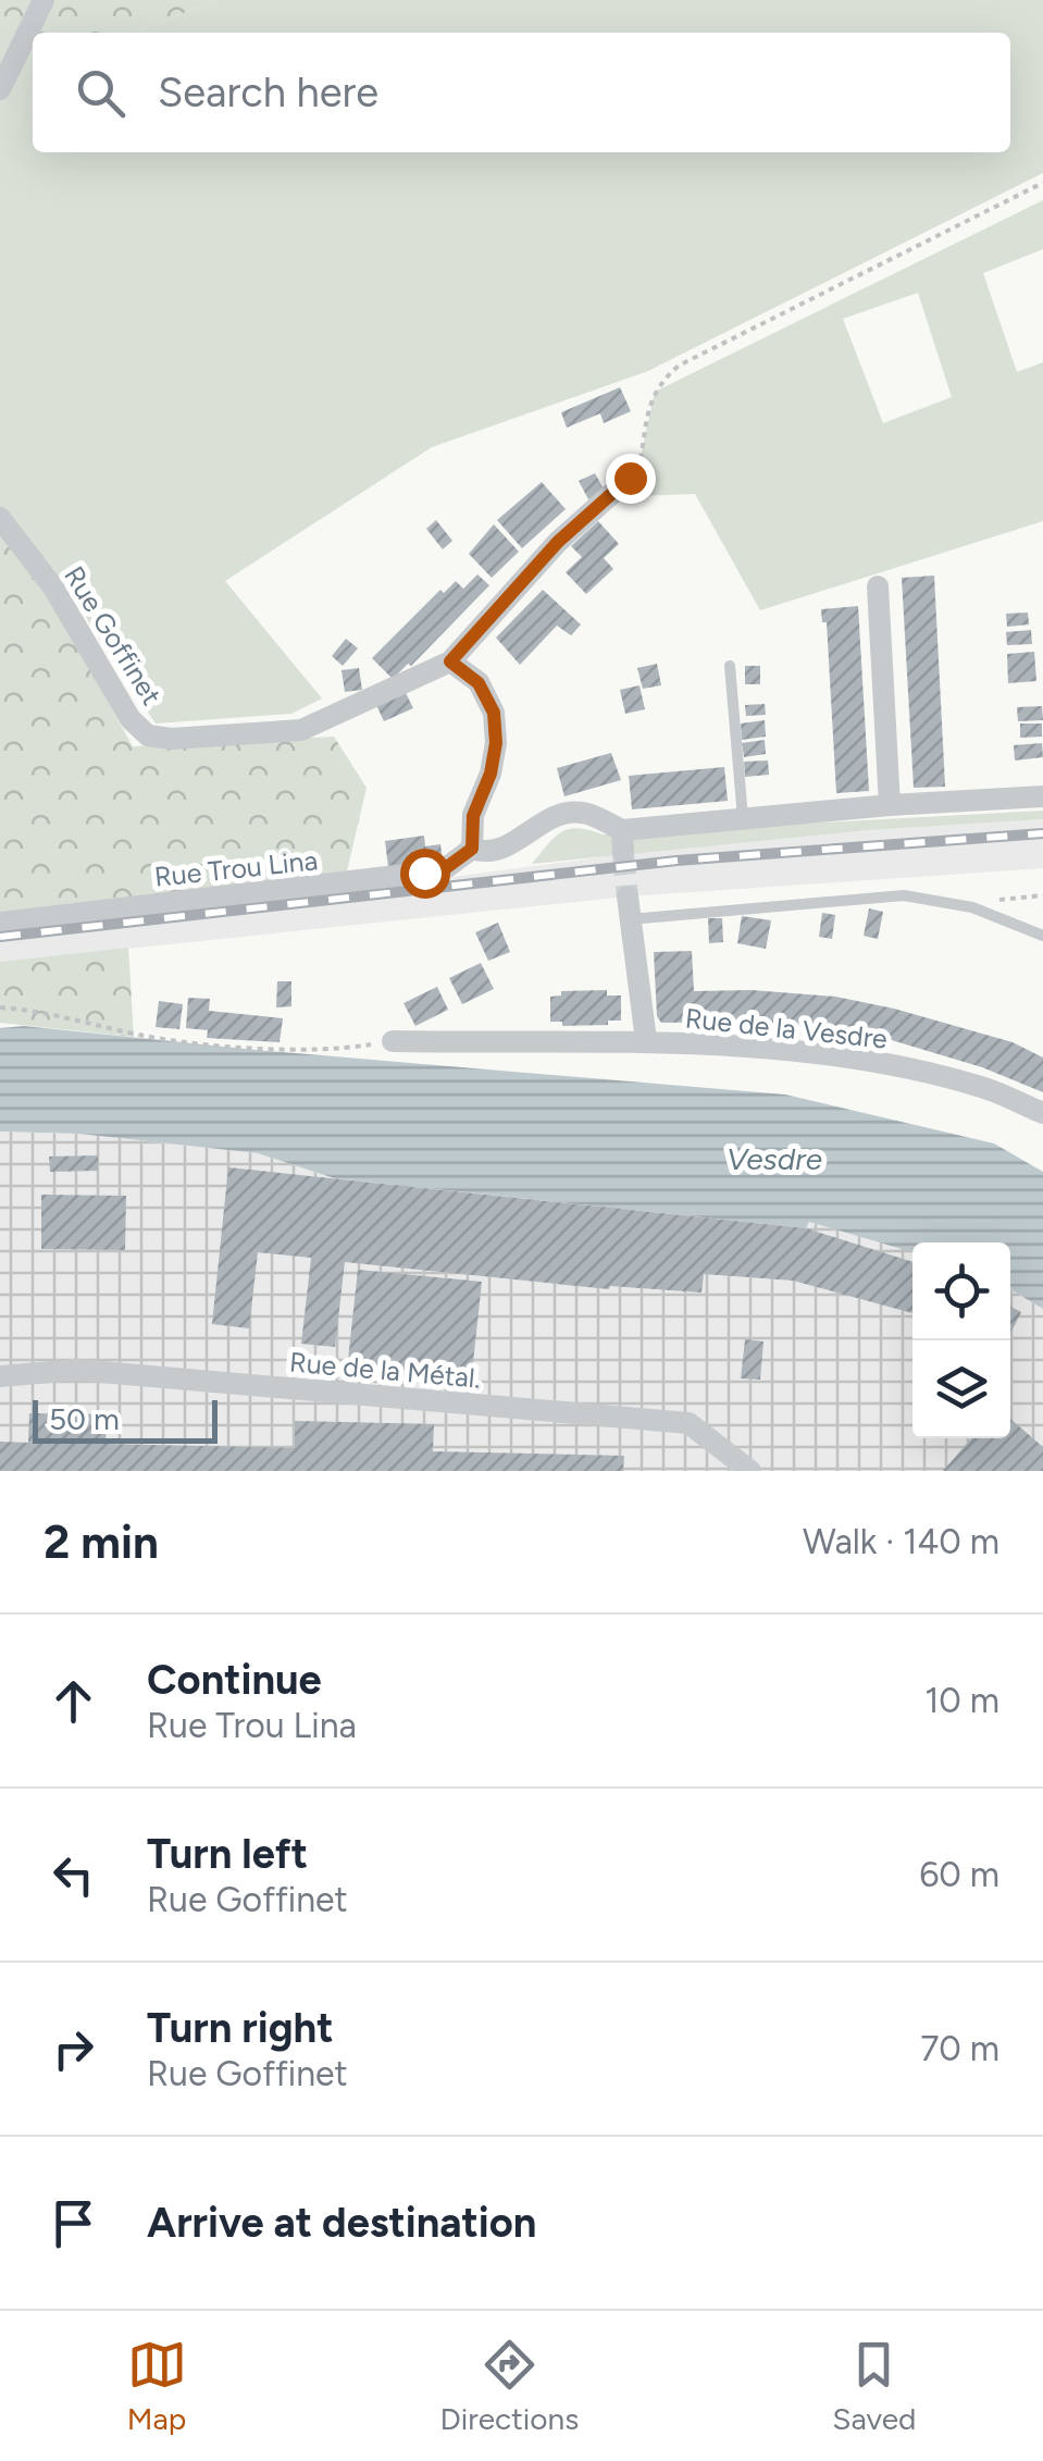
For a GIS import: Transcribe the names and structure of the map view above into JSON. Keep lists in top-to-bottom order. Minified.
{"streets":{"street":["Rue Goffinet","Rue Trou Lina","Rue de la Vesdre","Rue de la Métal."]},"water":["Vesdre"],"scale_bar":"50 m","page":{"search":"Search here","scale":"50 m","heading":["2 min","Walk · 140 m"],"list":[["Continue","Rue Trou Lina","10 m"],["Turn left","Rue Goffinet","60 m"],["Turn right","Rue Goffinet","70 m"],"Arrive at destination"],"nav":["Map","Directions","Saved"]}}
